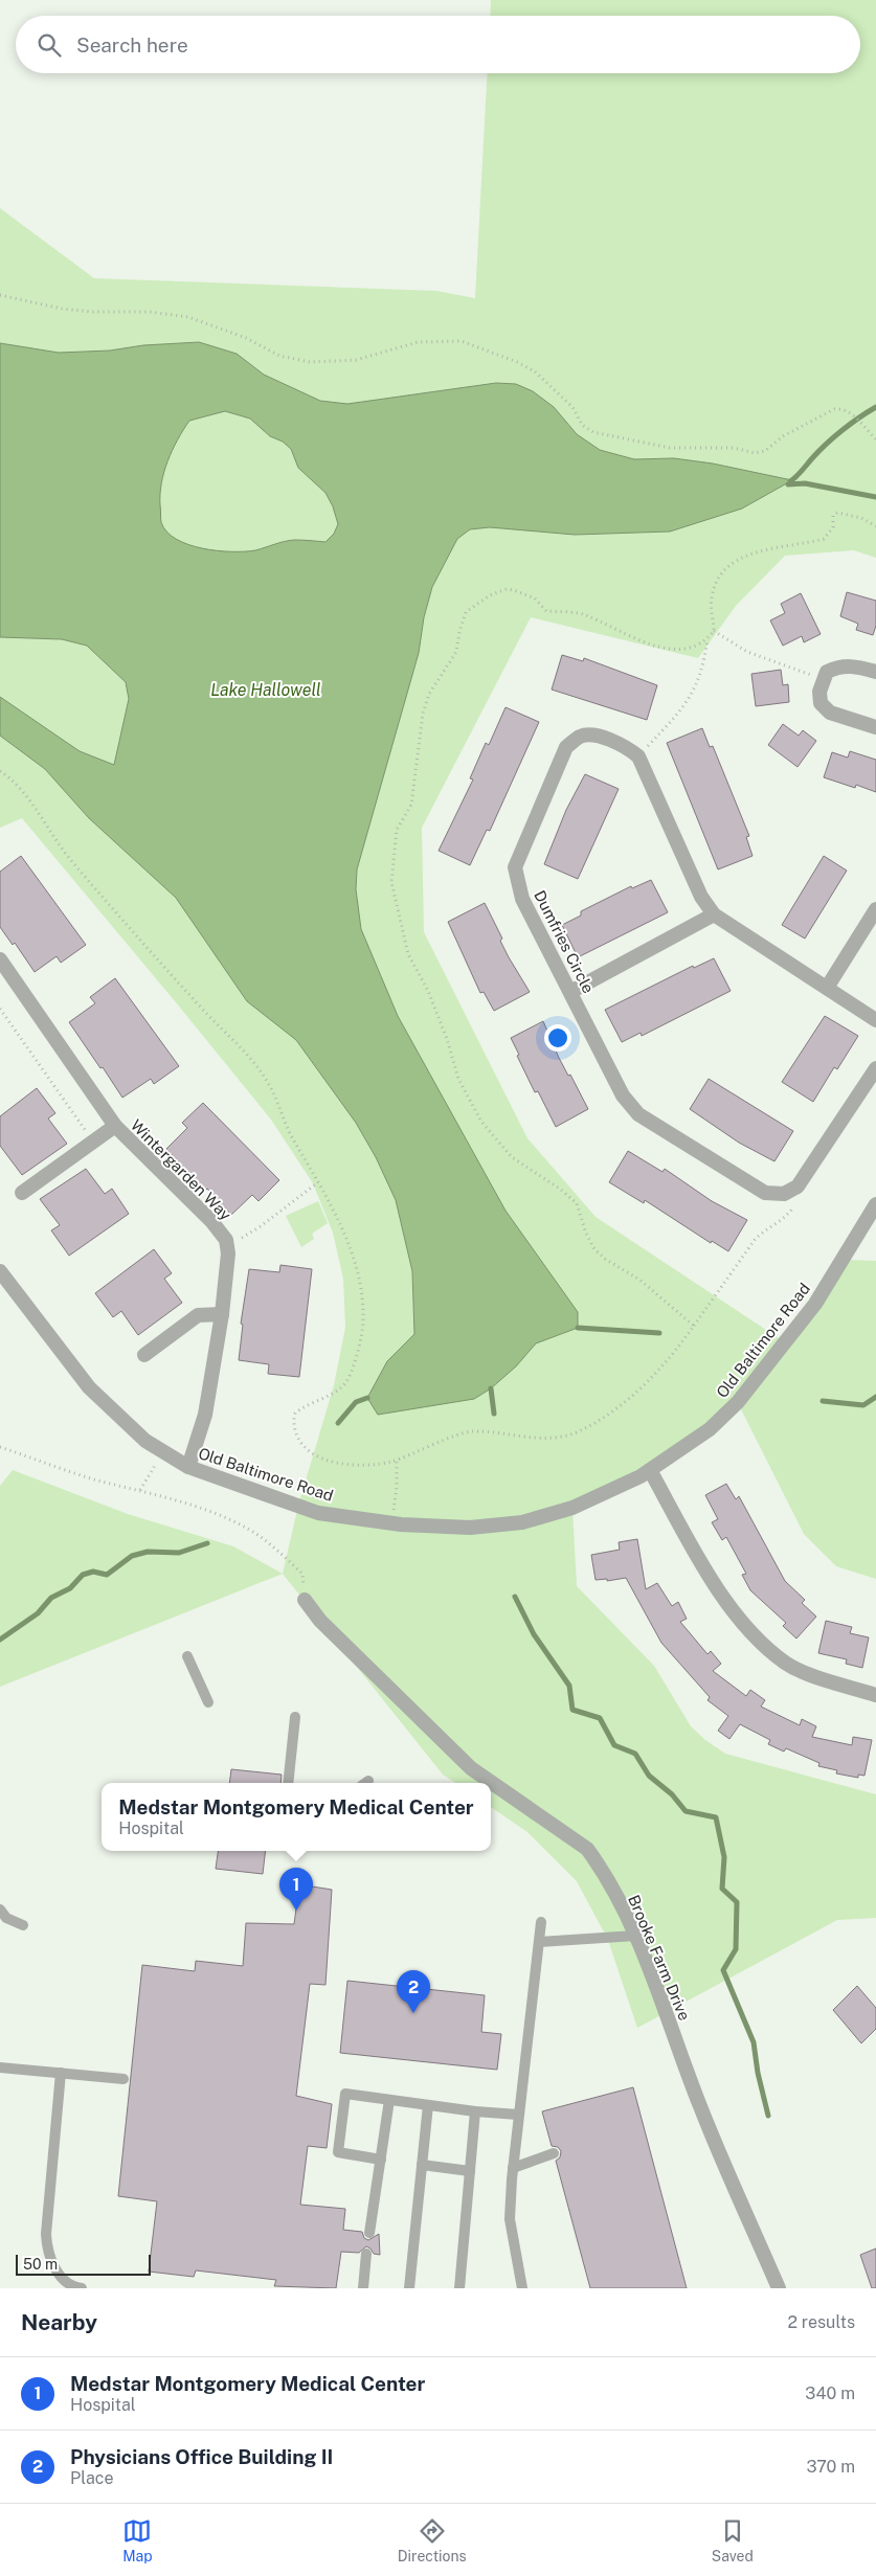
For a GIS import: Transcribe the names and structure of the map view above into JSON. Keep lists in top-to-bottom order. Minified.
{"streets":{"street":["Dumfries Circle","Wintergarden Way","Old Baltimore Road","Brooke Farm Drive"]},"crossings":[["Wintergarden Way","Old Baltimore Road"]],"water":["Lake Hallowell"],"scale_bar":"50 m","page":{"search":"Search here","popup":["Medstar Montgomery Medical Center","Hospital"],"pins":["1","2"],"scale":"50 m","heading":["Nearby","2 results"],"list":[{"mark":"1","name":"Medstar Montgomery Medical Center","note":"Hospital","value":"340 m"},{"mark":"2","name":"Physicians Office Building II","note":"Place","value":"370 m"}],"nav":["Map","Directions","Saved"]}}
